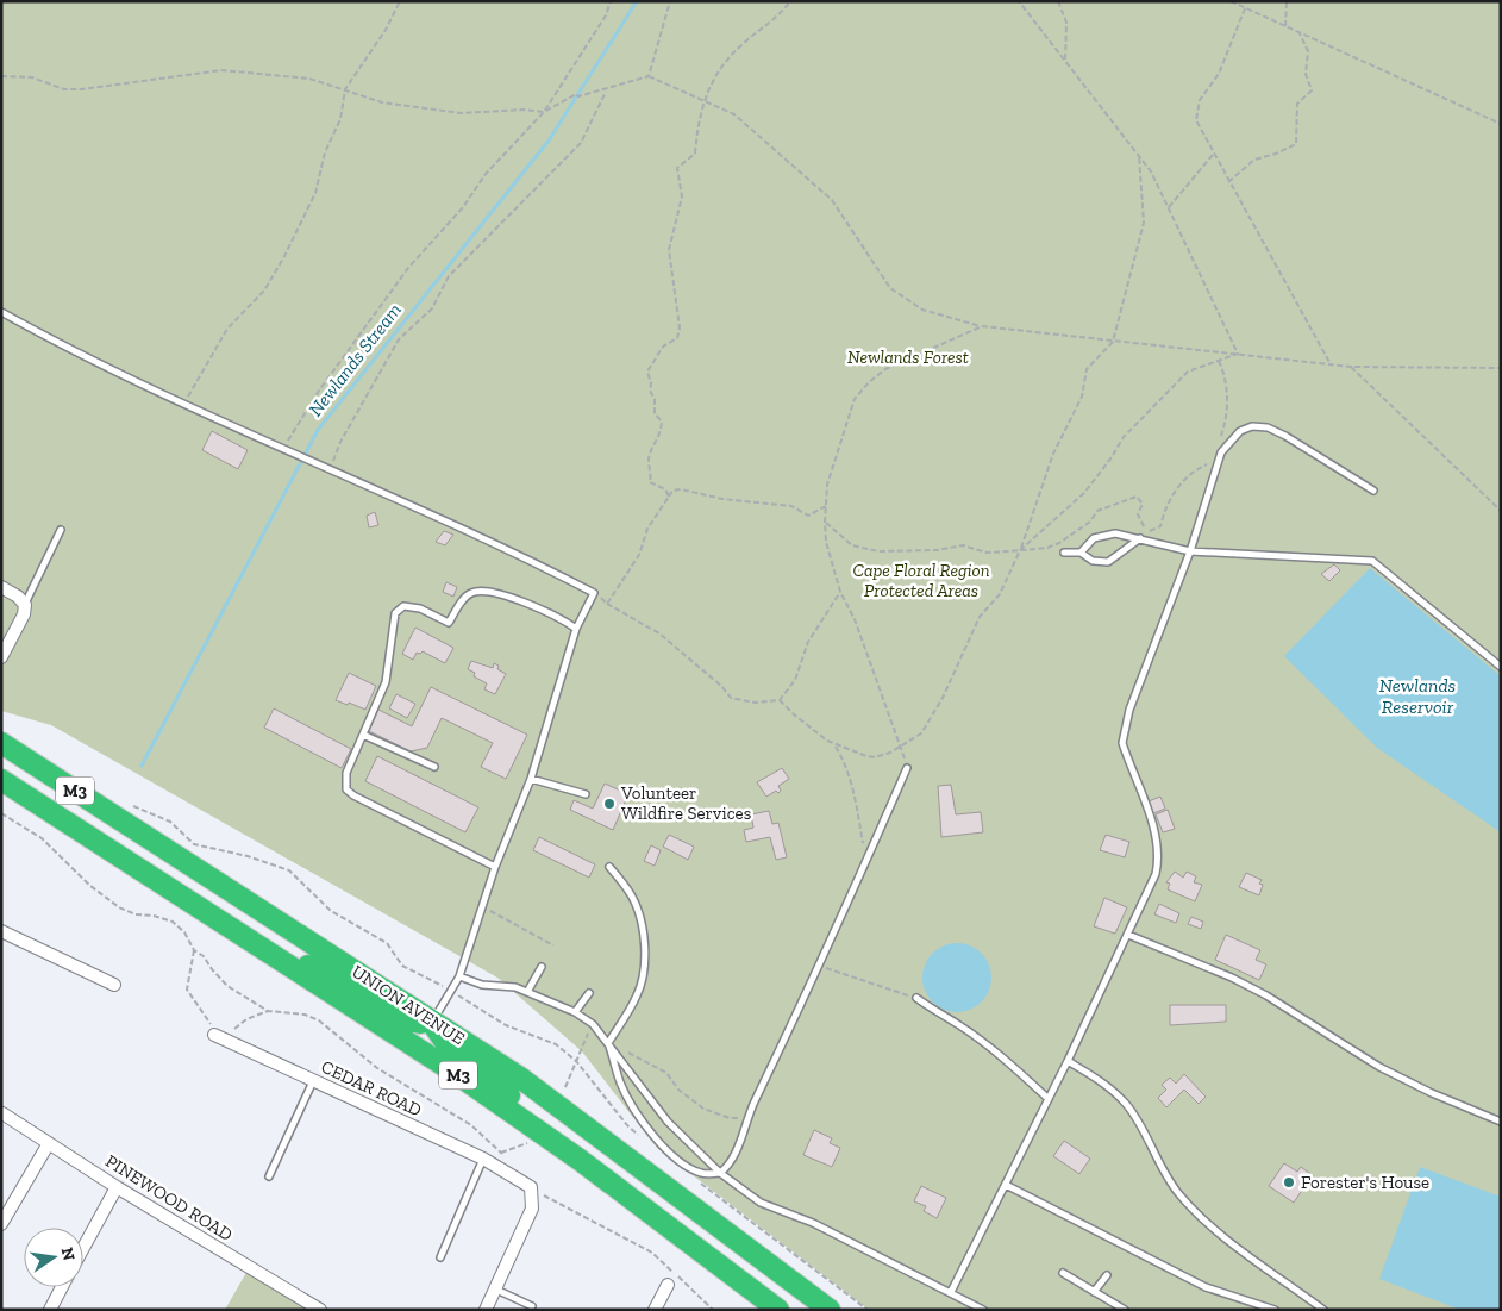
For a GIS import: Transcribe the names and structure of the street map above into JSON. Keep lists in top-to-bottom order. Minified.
{"streets":{"highway":["M3","UNION AVENUE"],"street":["CEDAR ROAD","PINEWOOD ROAD"]},"water":["Newlands Stream","Newlands Reservoir"],"parks":["Newlands Forest","Cape Floral Region Protected Areas"],"places":["Volunteer Wildfire Services","Forester's House"],"north":"right"}
